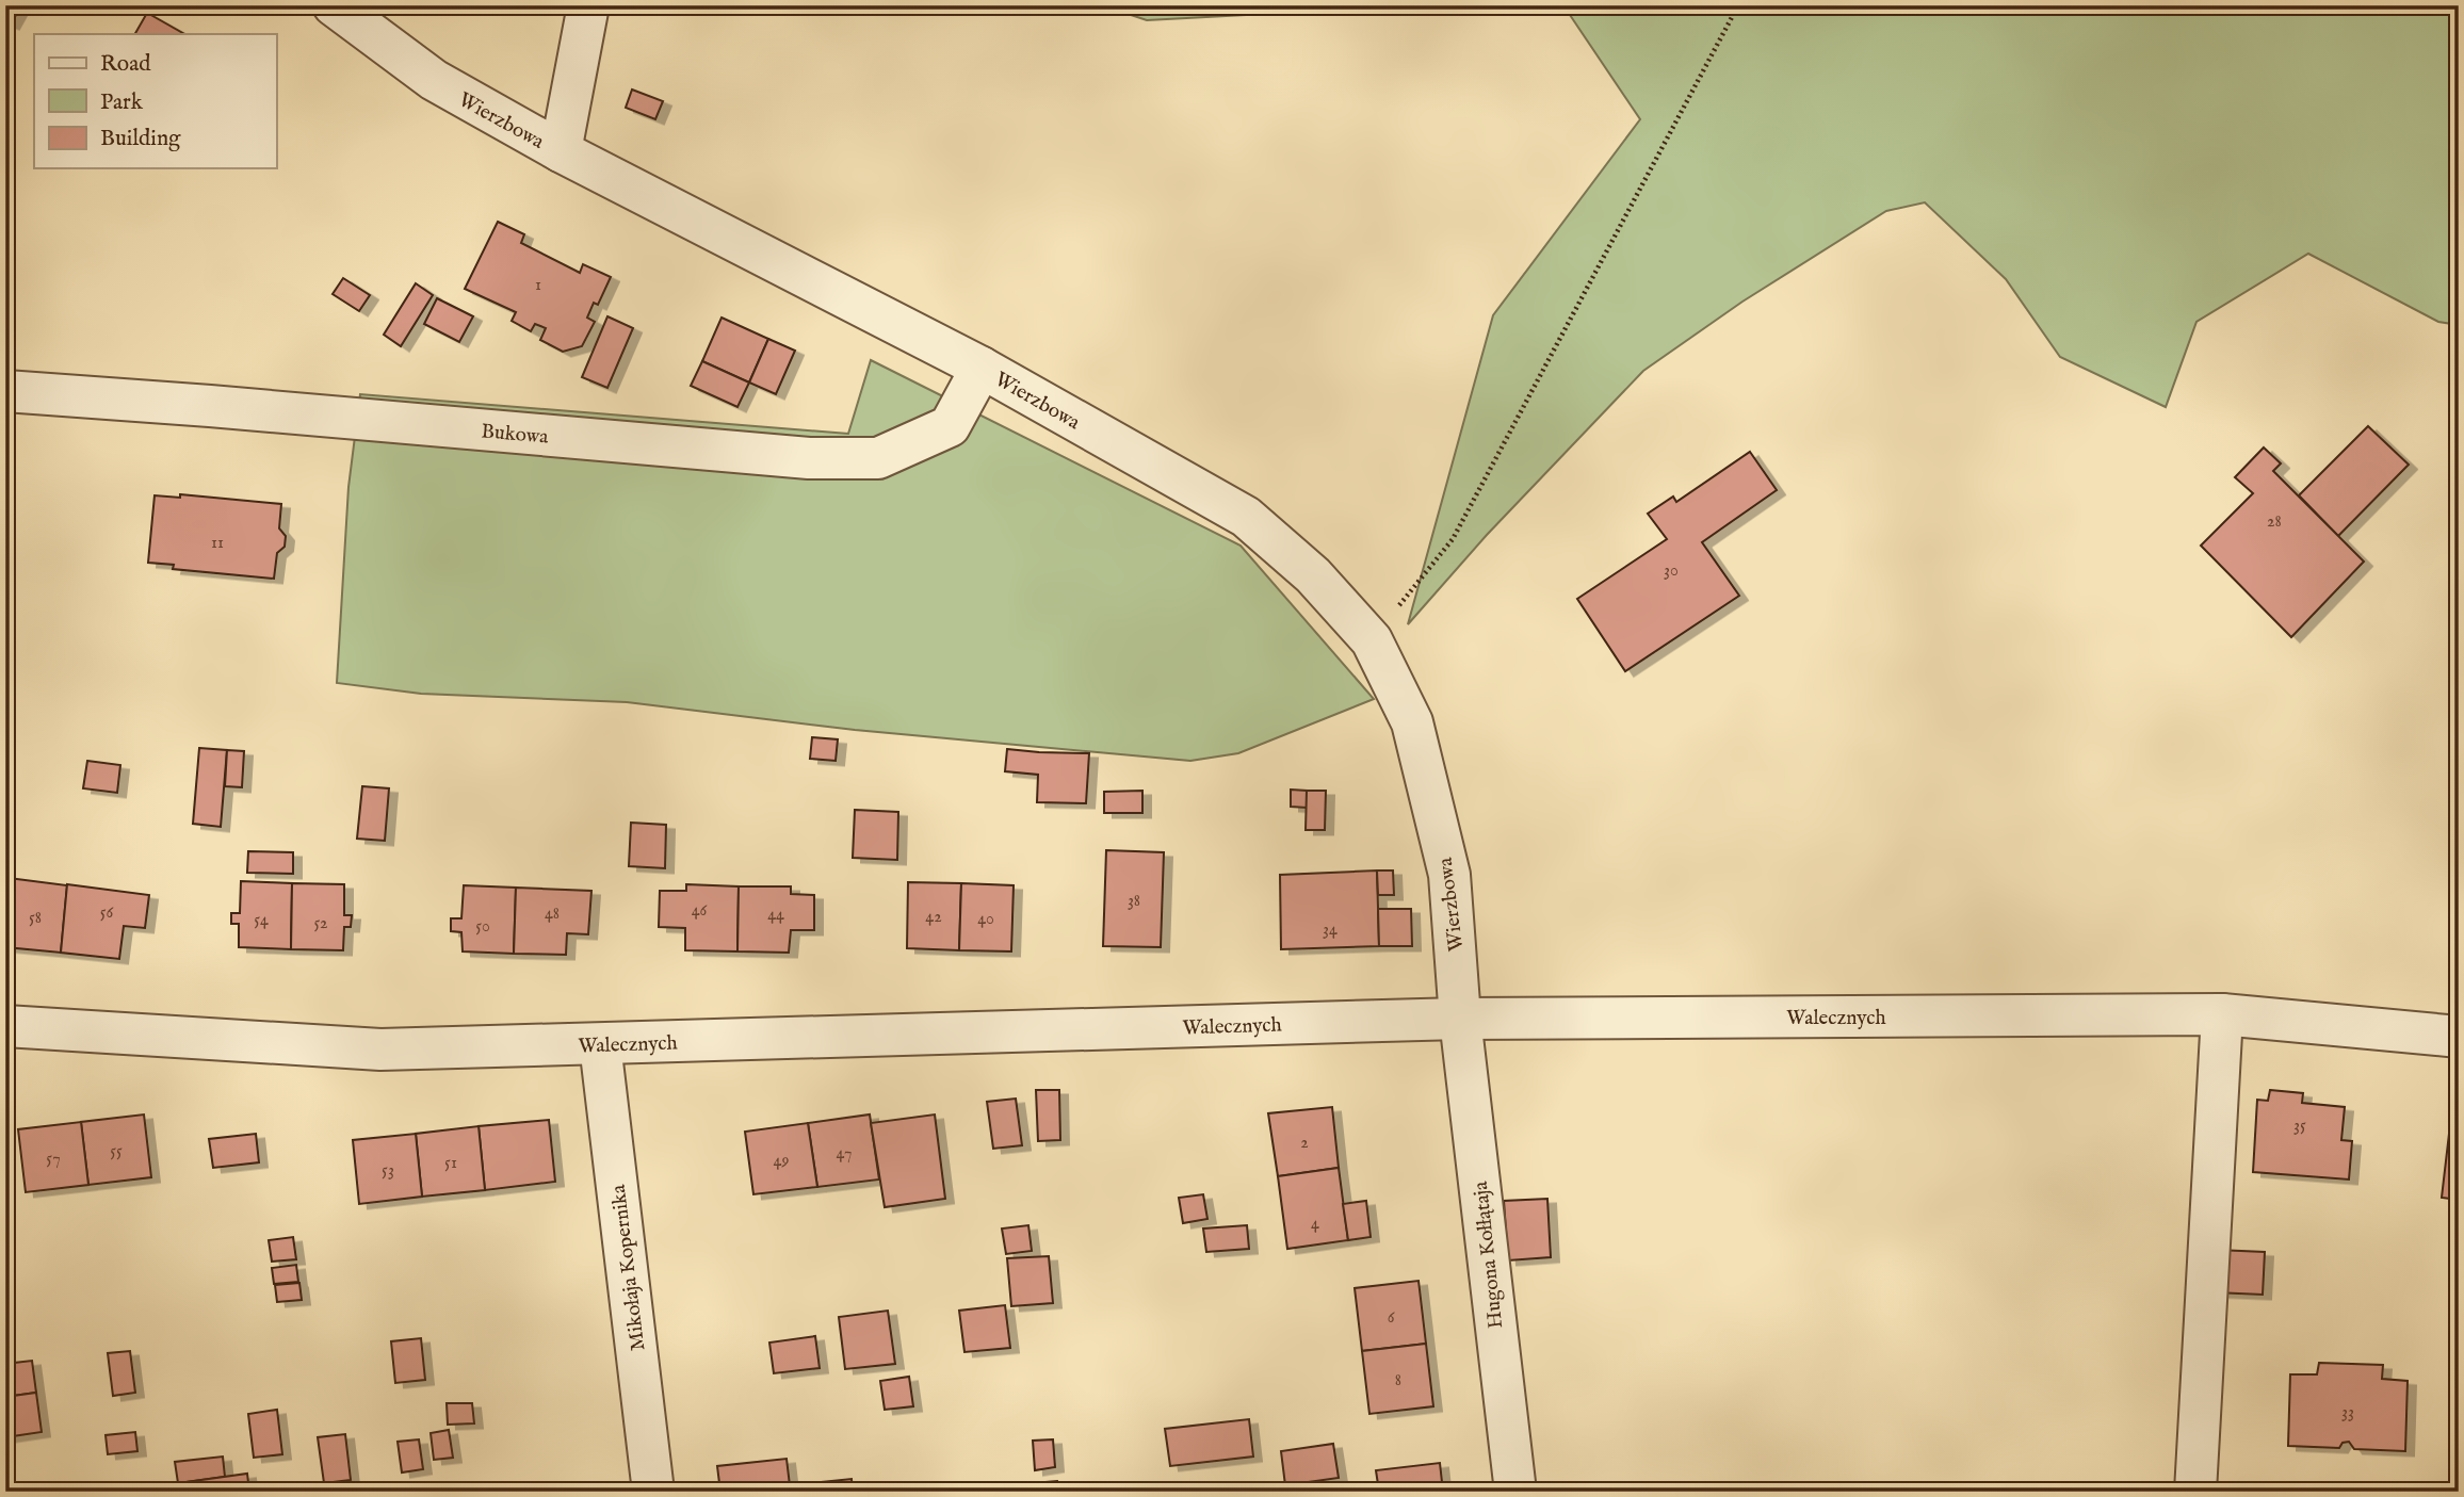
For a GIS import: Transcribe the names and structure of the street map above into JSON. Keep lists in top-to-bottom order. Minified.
{"streets":{"street":["Wierzbowa","Bukowa","Walecznych","Hugona Kołłątaja","Mikołaja Kopernika"]},"crossings":[["Wierzbowa","Bukowa"],["Wierzbowa","Walecznych"],["Wierzbowa","Hugona Kołłątaja"],["Walecznych","Hugona Kołłątaja"],["Walecznych","Mikołaja Kopernika"]],"house_numbers":["1","28","11","30","38","46","56","48","44","42","58","40","54","52","50","34","35","2","55","47","57","49","51","53","4","6","8","33"],"legend":["Road","Park","Building"]}
